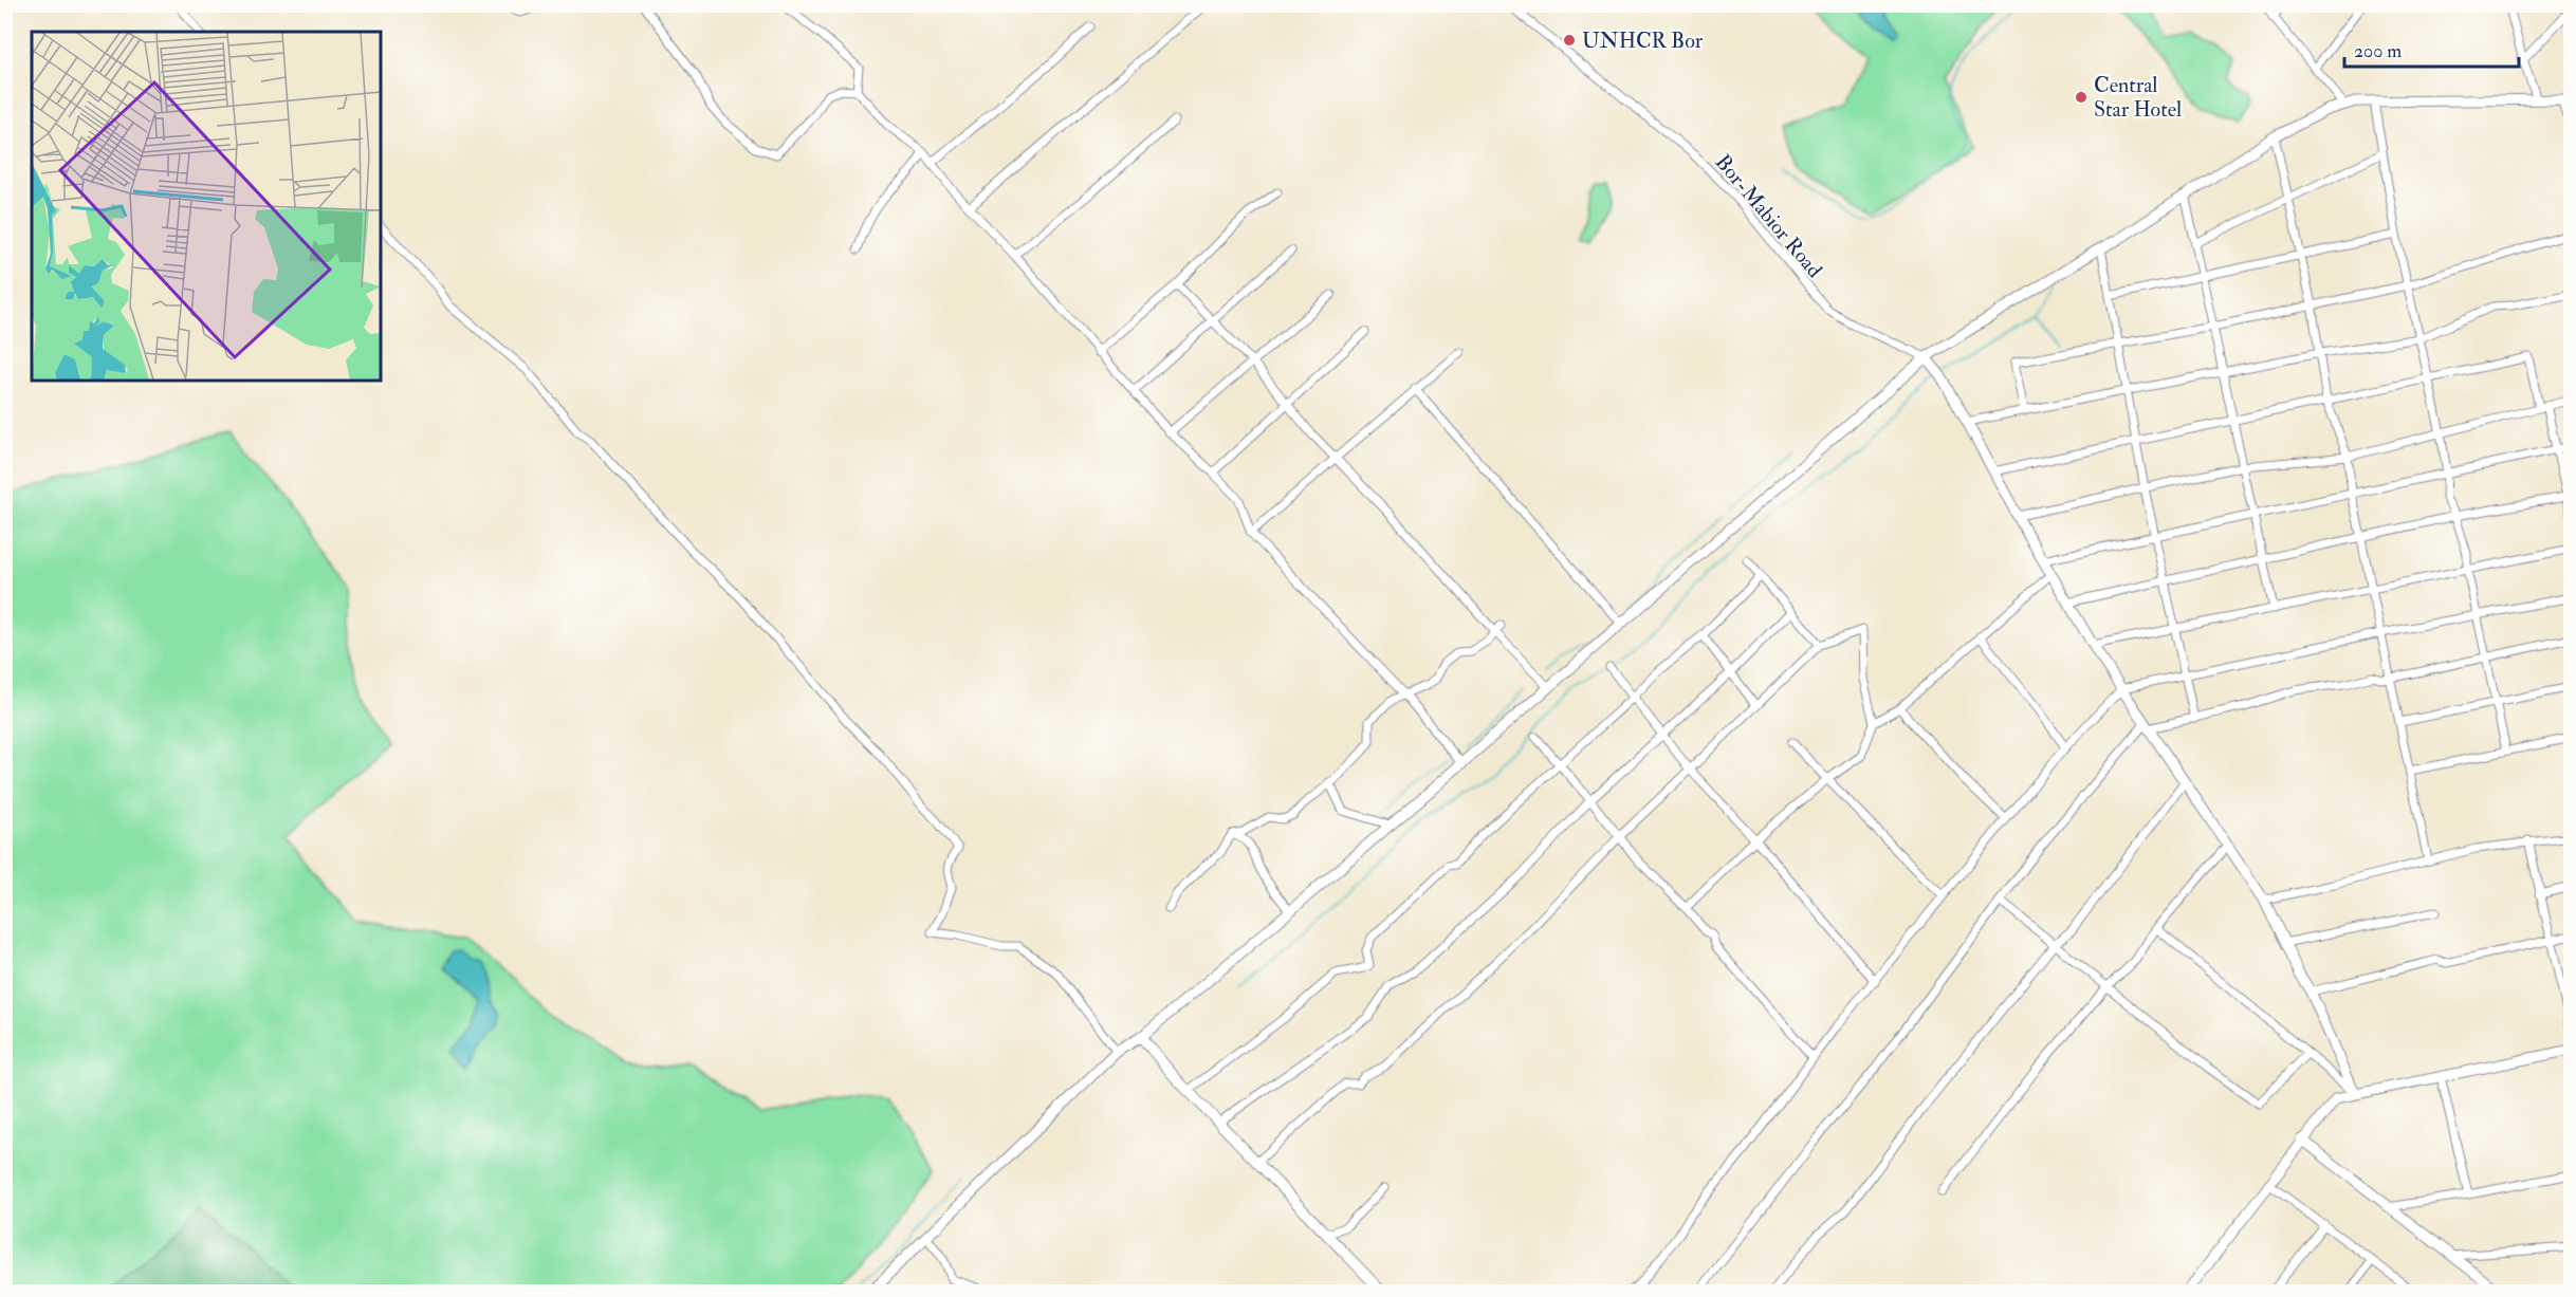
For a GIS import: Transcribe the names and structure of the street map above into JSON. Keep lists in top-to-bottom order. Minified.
{"streets":{"street":["Bor-Mabior Road"]},"places":["UNHCR Bor","Central Star Hotel"],"scale_bar":"200 m"}
